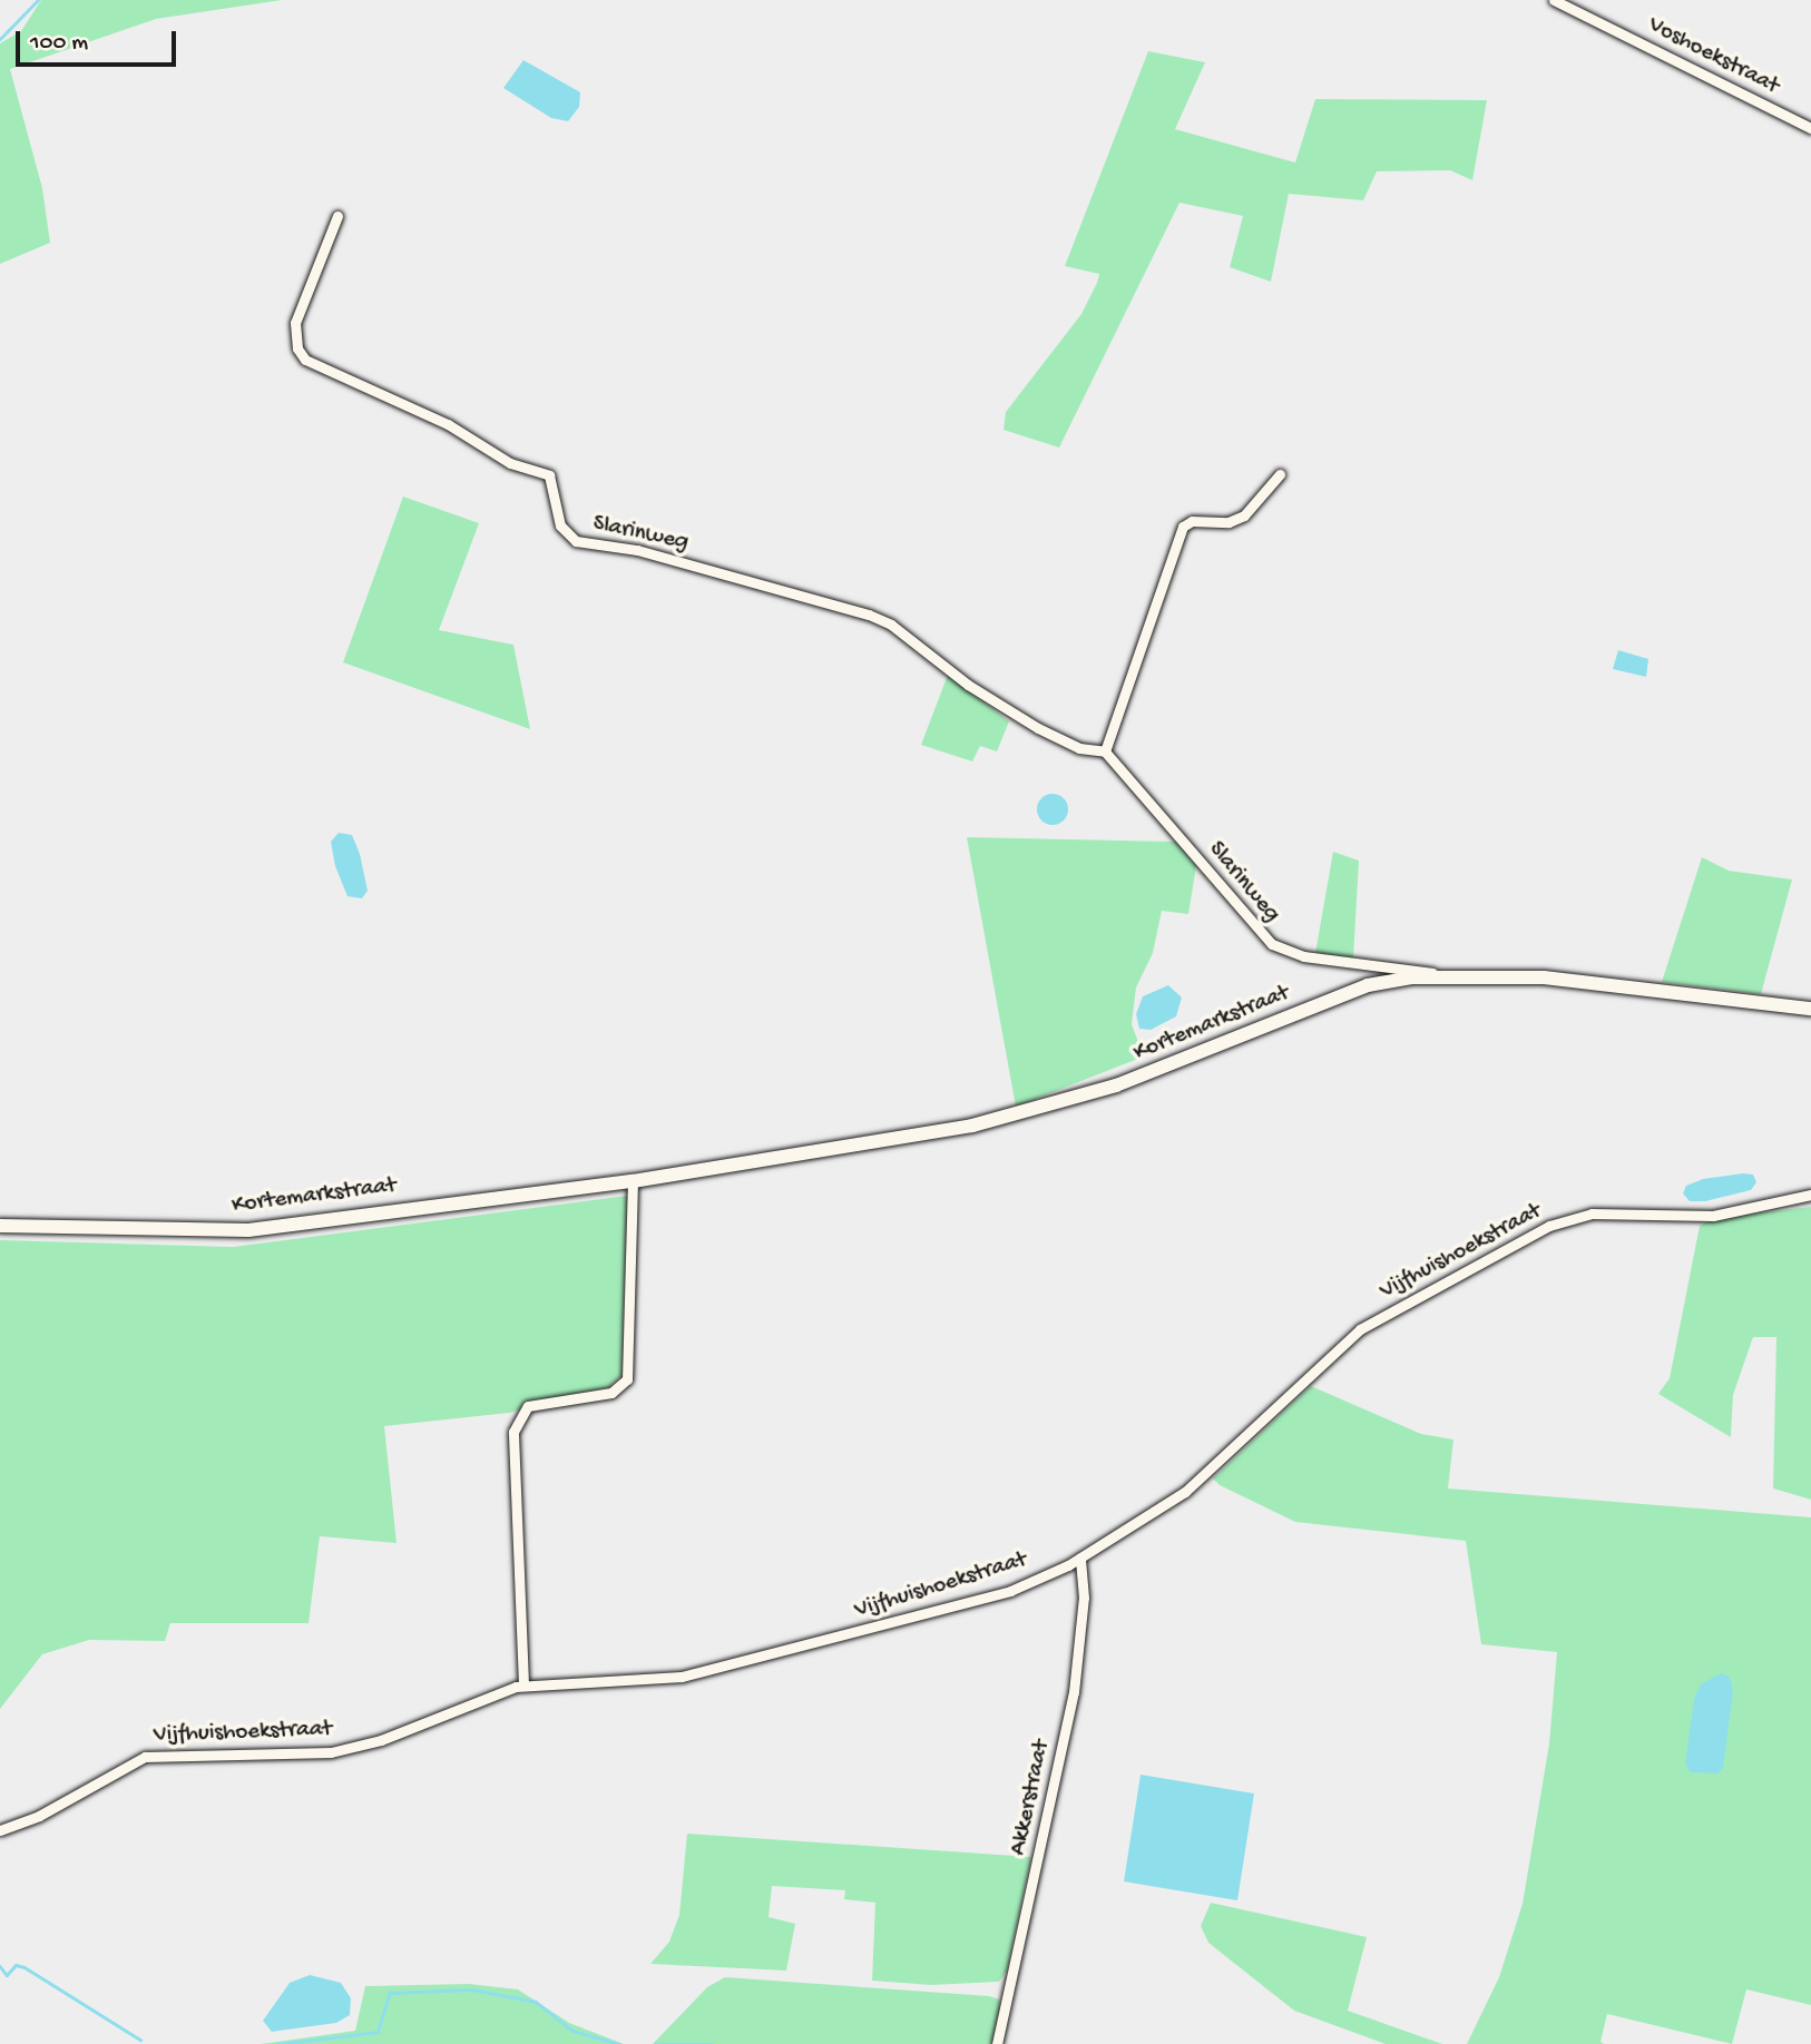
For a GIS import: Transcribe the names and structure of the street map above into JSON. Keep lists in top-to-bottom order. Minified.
{"streets":{"street":["Voshoekstraat","Slarinweg","Kortemarkstraat","Vijfhuishoekstraat","Akkerstraat"]},"crossings":[["Slarinweg","Kortemarkstraat"],["Vijfhuishoekstraat","Akkerstraat"]],"scale_bar":"100 m"}
